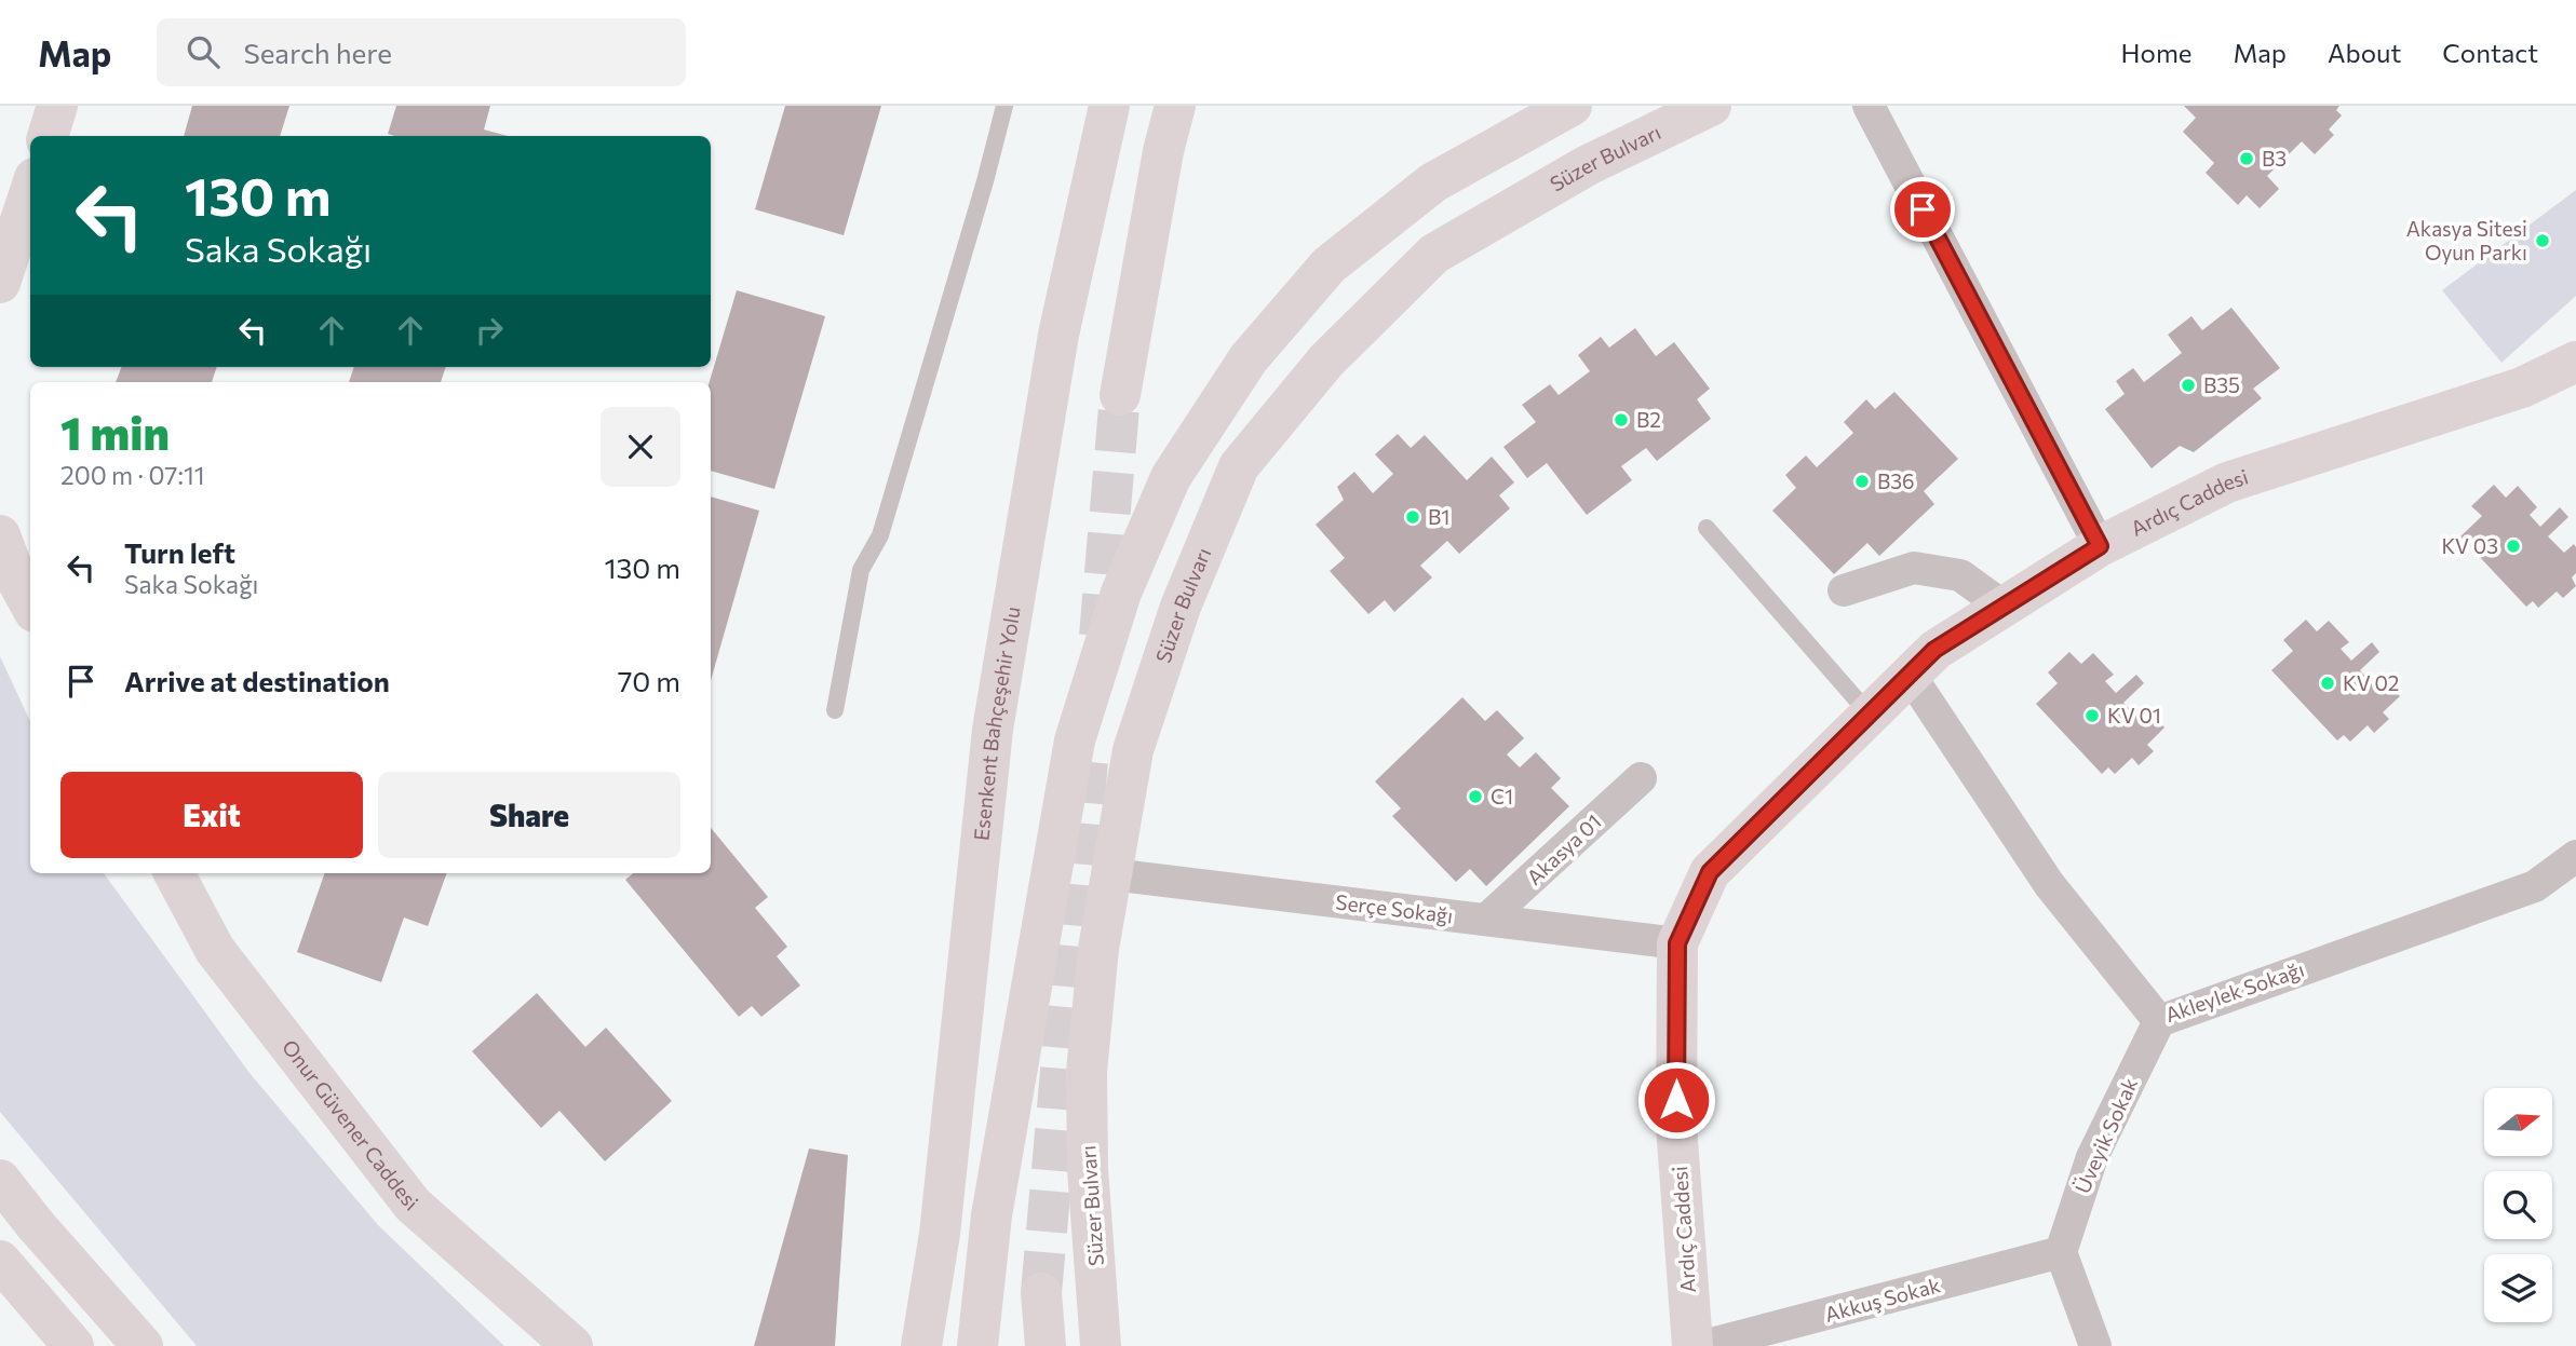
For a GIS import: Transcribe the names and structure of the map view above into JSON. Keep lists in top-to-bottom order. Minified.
{"streets":{"main road":["Süzer Bulvarı","Ardıç Caddesi","Esenkent Bahçeşehir Yolu","Onur Güvener Caddesi"],"street":["Akasya 01","Serçe Sokağı","Akleylek Sokağı","Üveyik Sokak","Akkuş Sokak"]},"crossings":[["Süzer Bulvarı","Serçe Sokağı"],["Ardıç Caddesi","Serçe Sokağı"],["Ardıç Caddesi","Akleylek Sokağı"],["Akasya 01","Serçe Sokağı"],["Akleylek Sokağı","Üveyik Sokak"],["Üveyik Sokak","Akkuş Sokak"]],"places":["B3","Akasya Sitesi Oyun Parkı","B35","B2","B36","B1","KV 03","KV 02","KV 01","C1"],"north":"right","page":{"header":"Map","search":"Search here","nav":["Home","Map","About","Contact"],"turn":["130 m","Saka Sokağı"],"heading":["1 min","200 m · 07:11"],"list":[{"name":"Turn left","note":"Saka Sokağı","value":"130 m"},{"name":"Arrive at destination","value":"70 m"}],"buttons":["Exit","Share"]}}
